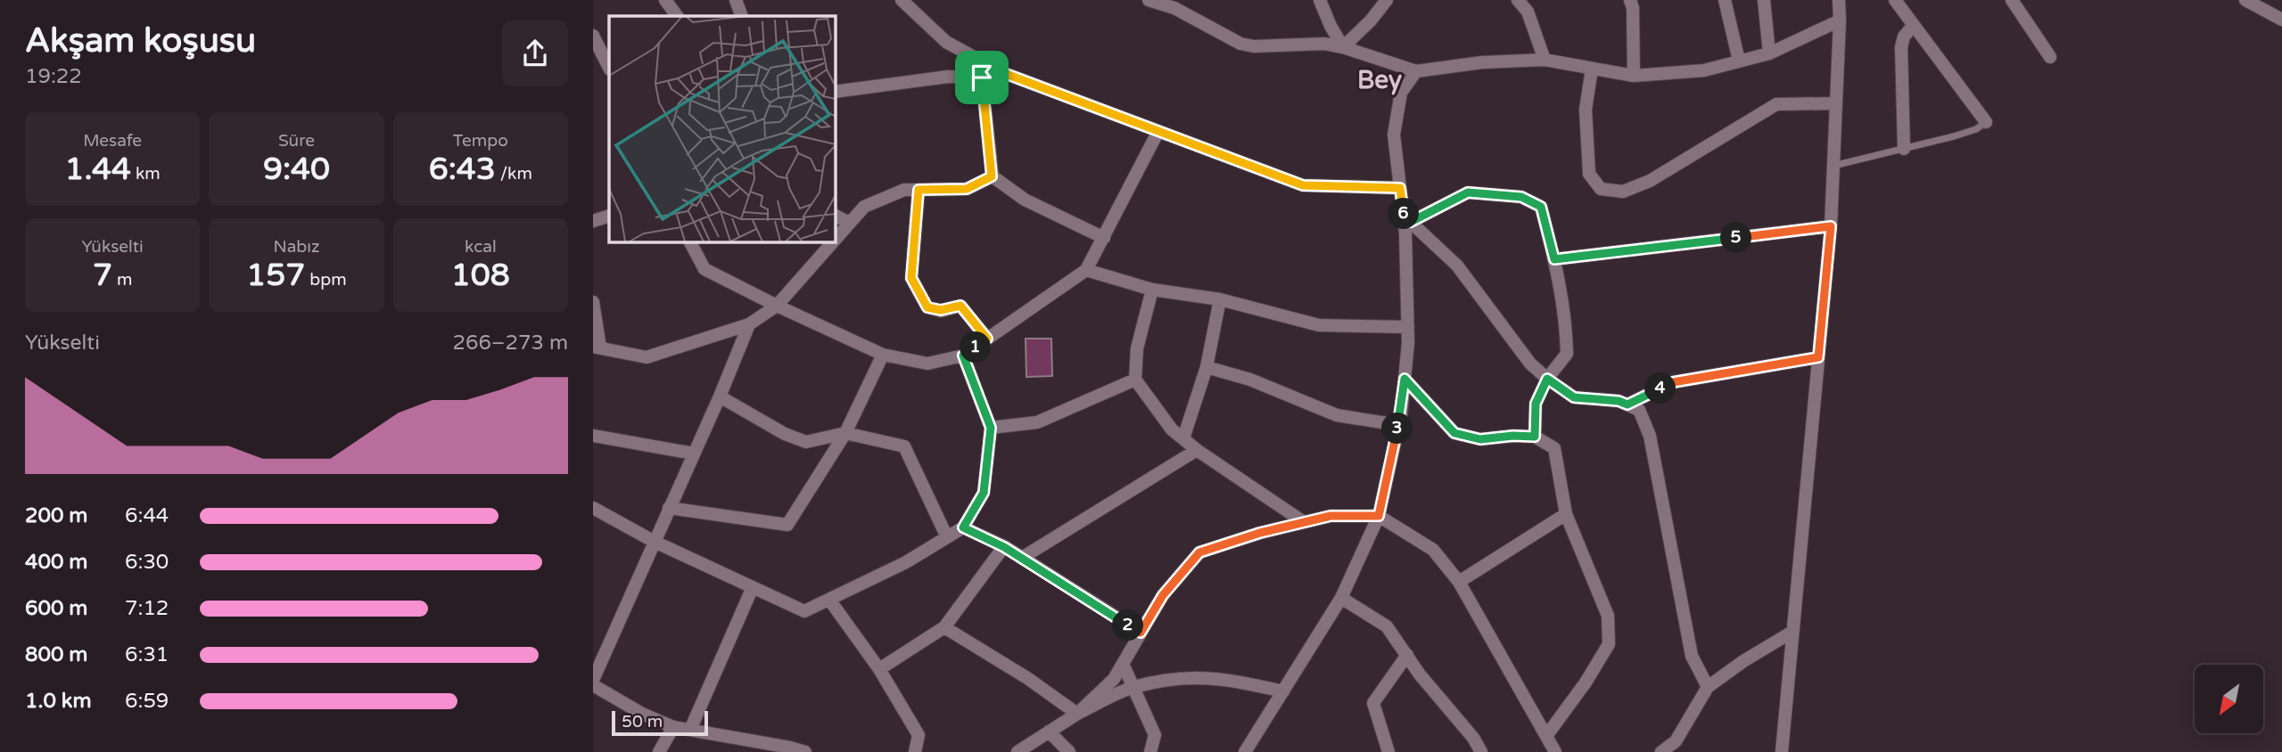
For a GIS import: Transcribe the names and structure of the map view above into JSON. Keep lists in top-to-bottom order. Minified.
{"districts":["Bey"],"scale_bar":"50 m","north":"bottom left","page":{"heading":["Akşam koşusu","19:22"],"stats":[["Mesafe","1.44 km"],["Süre","9:40"],["Tempo","6:43 /km"],["Yükselti","7 m"],["Nabız","157 bpm"],["kcal","108"]],"pins":["6","5","1","4","3","2"],"chart":["Yükselti","266–273 m"],"list":[{"name":"200 m","note":"6:44"},{"name":"400 m","note":"6:30"},{"name":"600 m","note":"7:12"},{"name":"800 m","note":"6:31"},{"name":"1.0 km","note":"6:59"}],"scale":"50 m"}}
